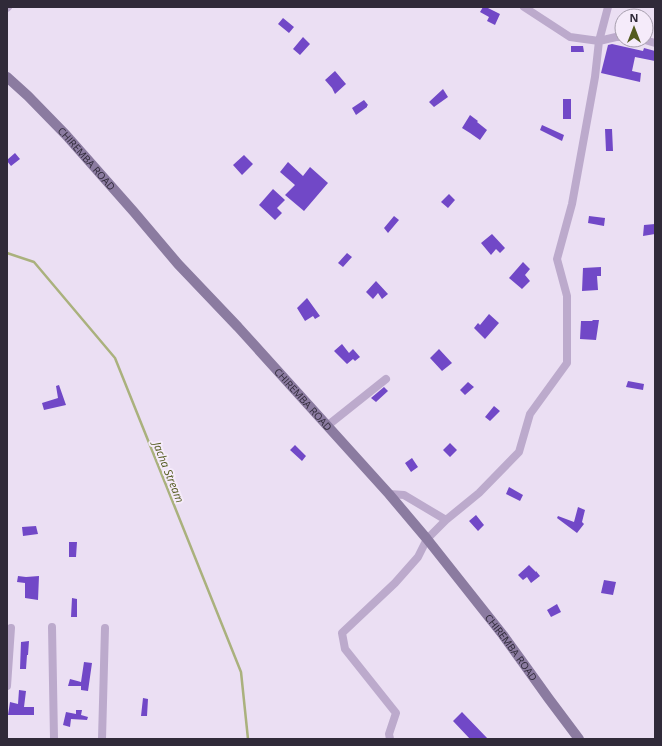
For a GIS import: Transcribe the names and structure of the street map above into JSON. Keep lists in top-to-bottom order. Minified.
{"streets":{"main road":["CHIREMBA ROAD"]},"water":["Jacha Stream"],"north":"top"}
